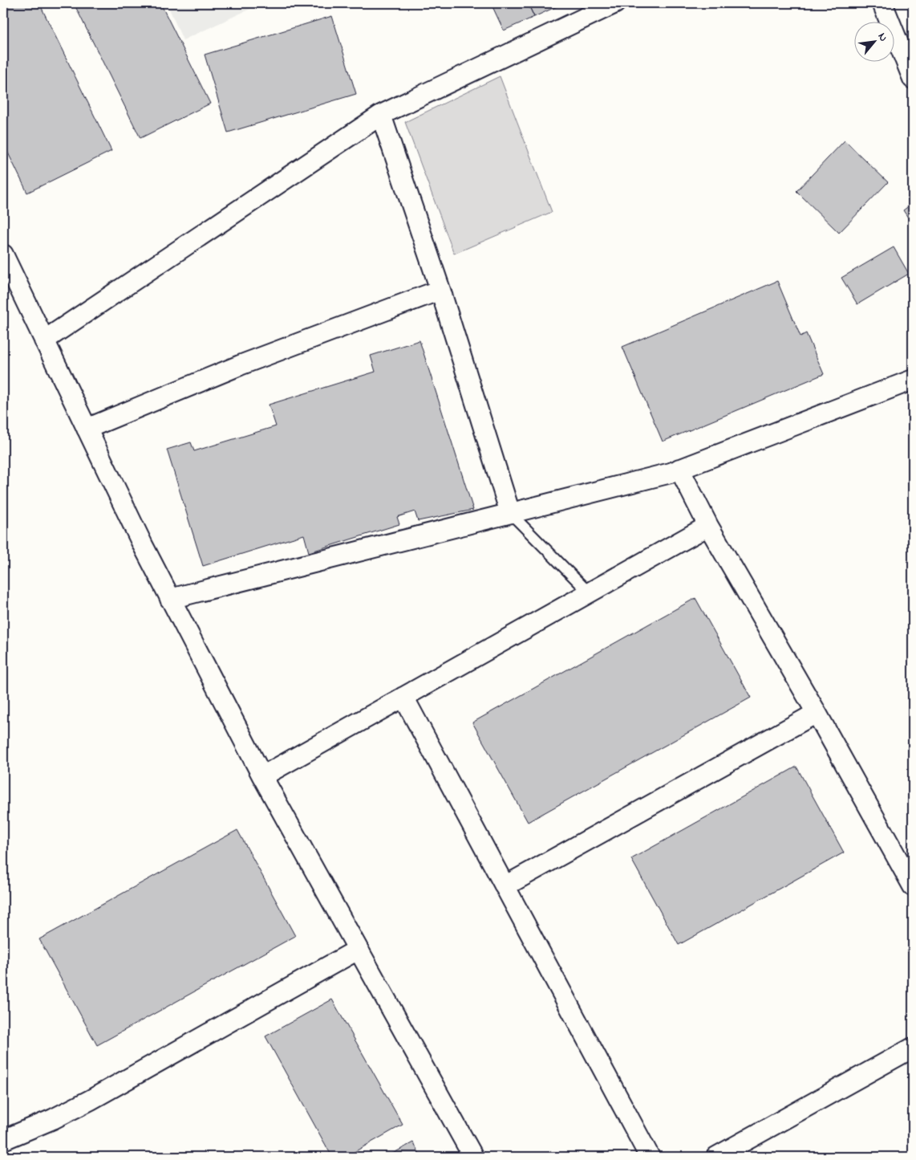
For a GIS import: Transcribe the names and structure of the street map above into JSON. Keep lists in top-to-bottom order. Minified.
{"north":"top right"}
